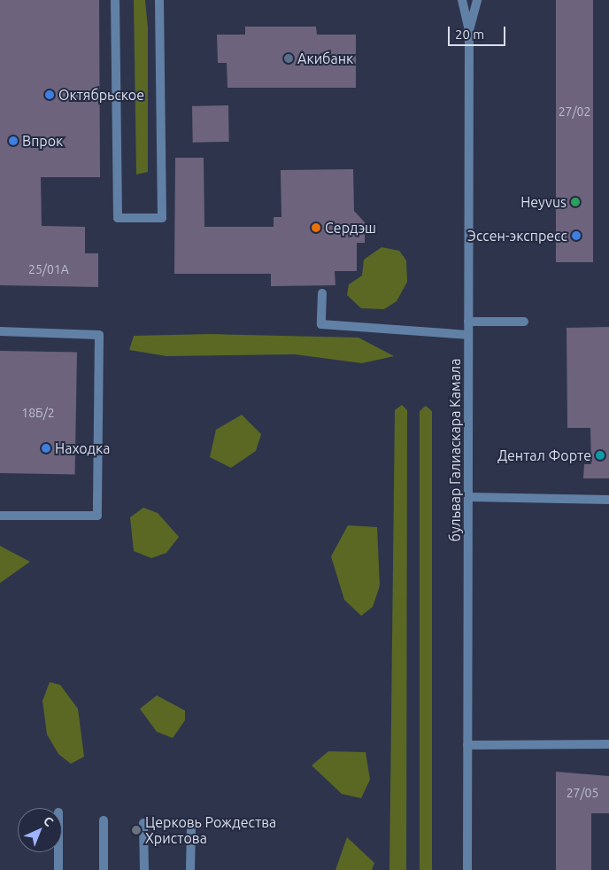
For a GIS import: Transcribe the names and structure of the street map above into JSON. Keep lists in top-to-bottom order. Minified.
{"streets":{"street":["бульвар Галиаскара Камала"]},"places":["Акибанк","Октябрьское","Впрок","Heyvus","Сердэш","Эссен-экспресс","Находка","Дентал Форте","Церковь Рождества Христова"],"house_numbers":["27/02","25/01А","18Б/2","27/05"],"scale_bar":"20 m","north":"top right"}
